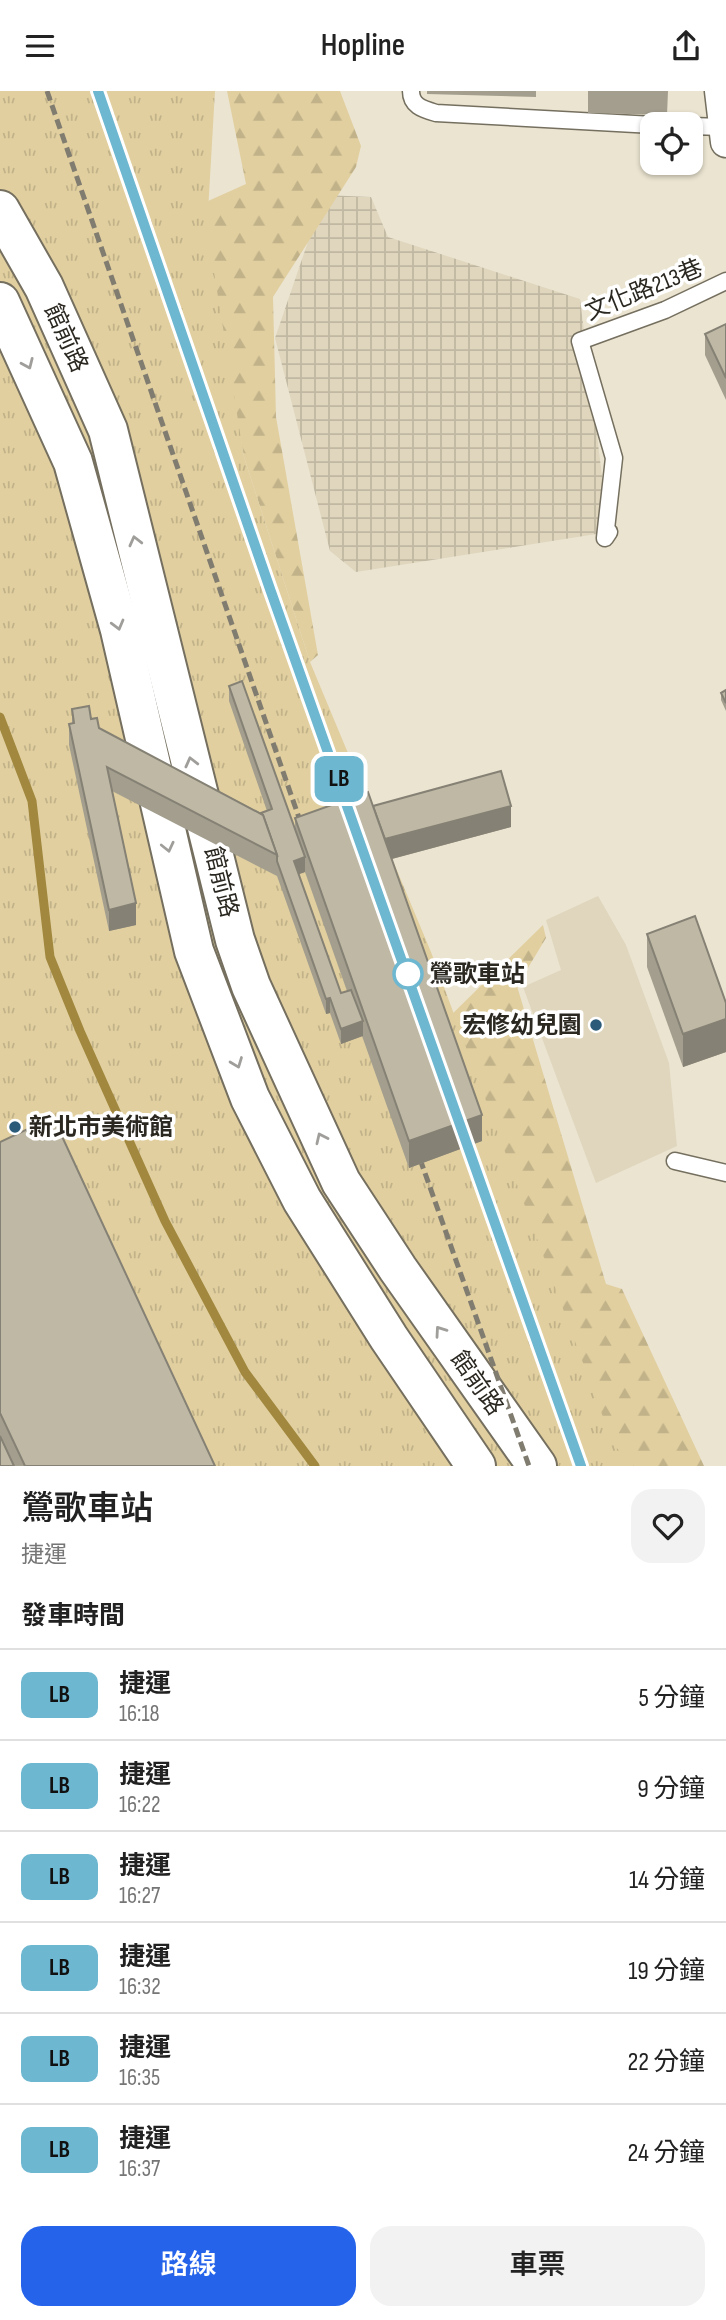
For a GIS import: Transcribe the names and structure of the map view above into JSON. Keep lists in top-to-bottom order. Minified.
{"streets":{"street":["館前路"],"lane":["文化路213巷"]},"places":["鶯歌車站","宏修幼兒園","新北市美術館"],"lines":["metro line LB"],"page":{"header":"Hopline","on_map":"LB","heading":[["鶯歌車站","捷運"],"發車時間"],"list":[{"mark":"LB","name":"捷運","note":"16:18","value":"5 分鐘"},{"mark":"LB","name":"捷運","note":"16:22","value":"9 分鐘"},{"mark":"LB","name":"捷運","note":"16:27","value":"14 分鐘"},{"mark":"LB","name":"捷運","note":"16:32","value":"19 分鐘"},{"mark":"LB","name":"捷運","note":"16:35","value":"22 分鐘"},{"mark":"LB","name":"捷運","note":"16:37","value":"24 分鐘"}],"buttons":["路線","車票"]}}
